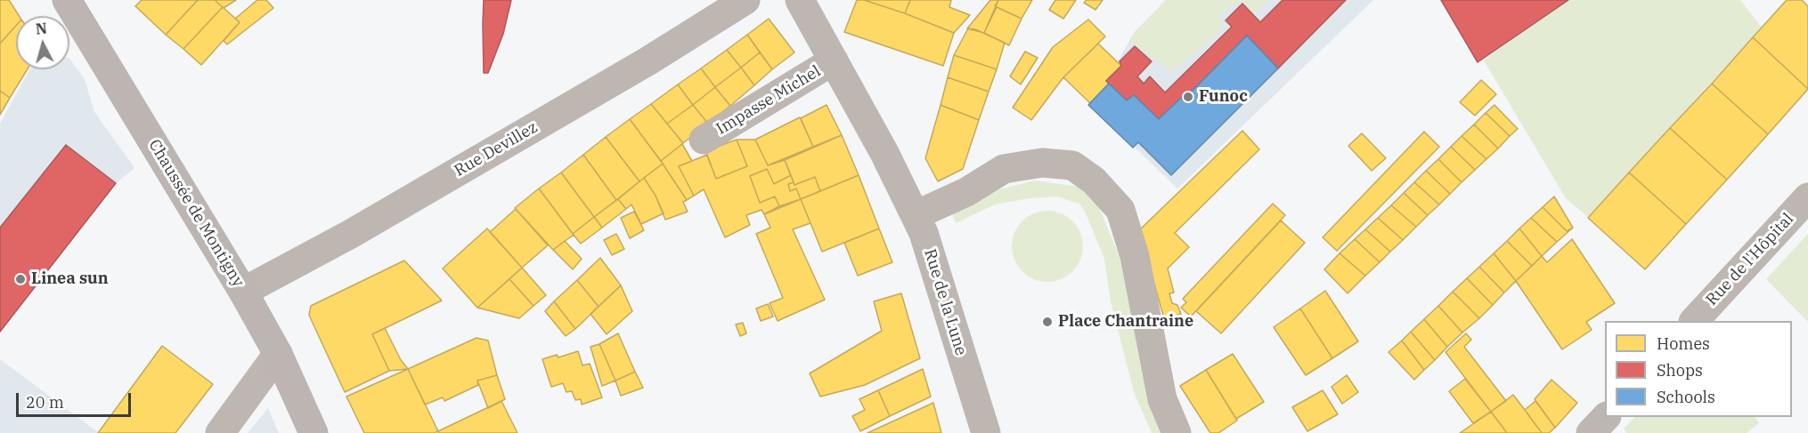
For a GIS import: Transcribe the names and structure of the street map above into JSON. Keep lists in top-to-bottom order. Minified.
{"streets":{"main road":["Chaussée de Montigny"],"street":["Impasse Michel","Rue Devillez","Rue de l'Hôpital","Rue de la Lune"]},"crossings":[["Impasse Michel","Rue de la Lune"],["Rue Devillez","Chaussée de Montigny"]],"places":["Funoc","Linea sun","Place Chantraine"],"legend":["Homes","Shops","Schools"],"scale_bar":"20 m","north":"top"}
